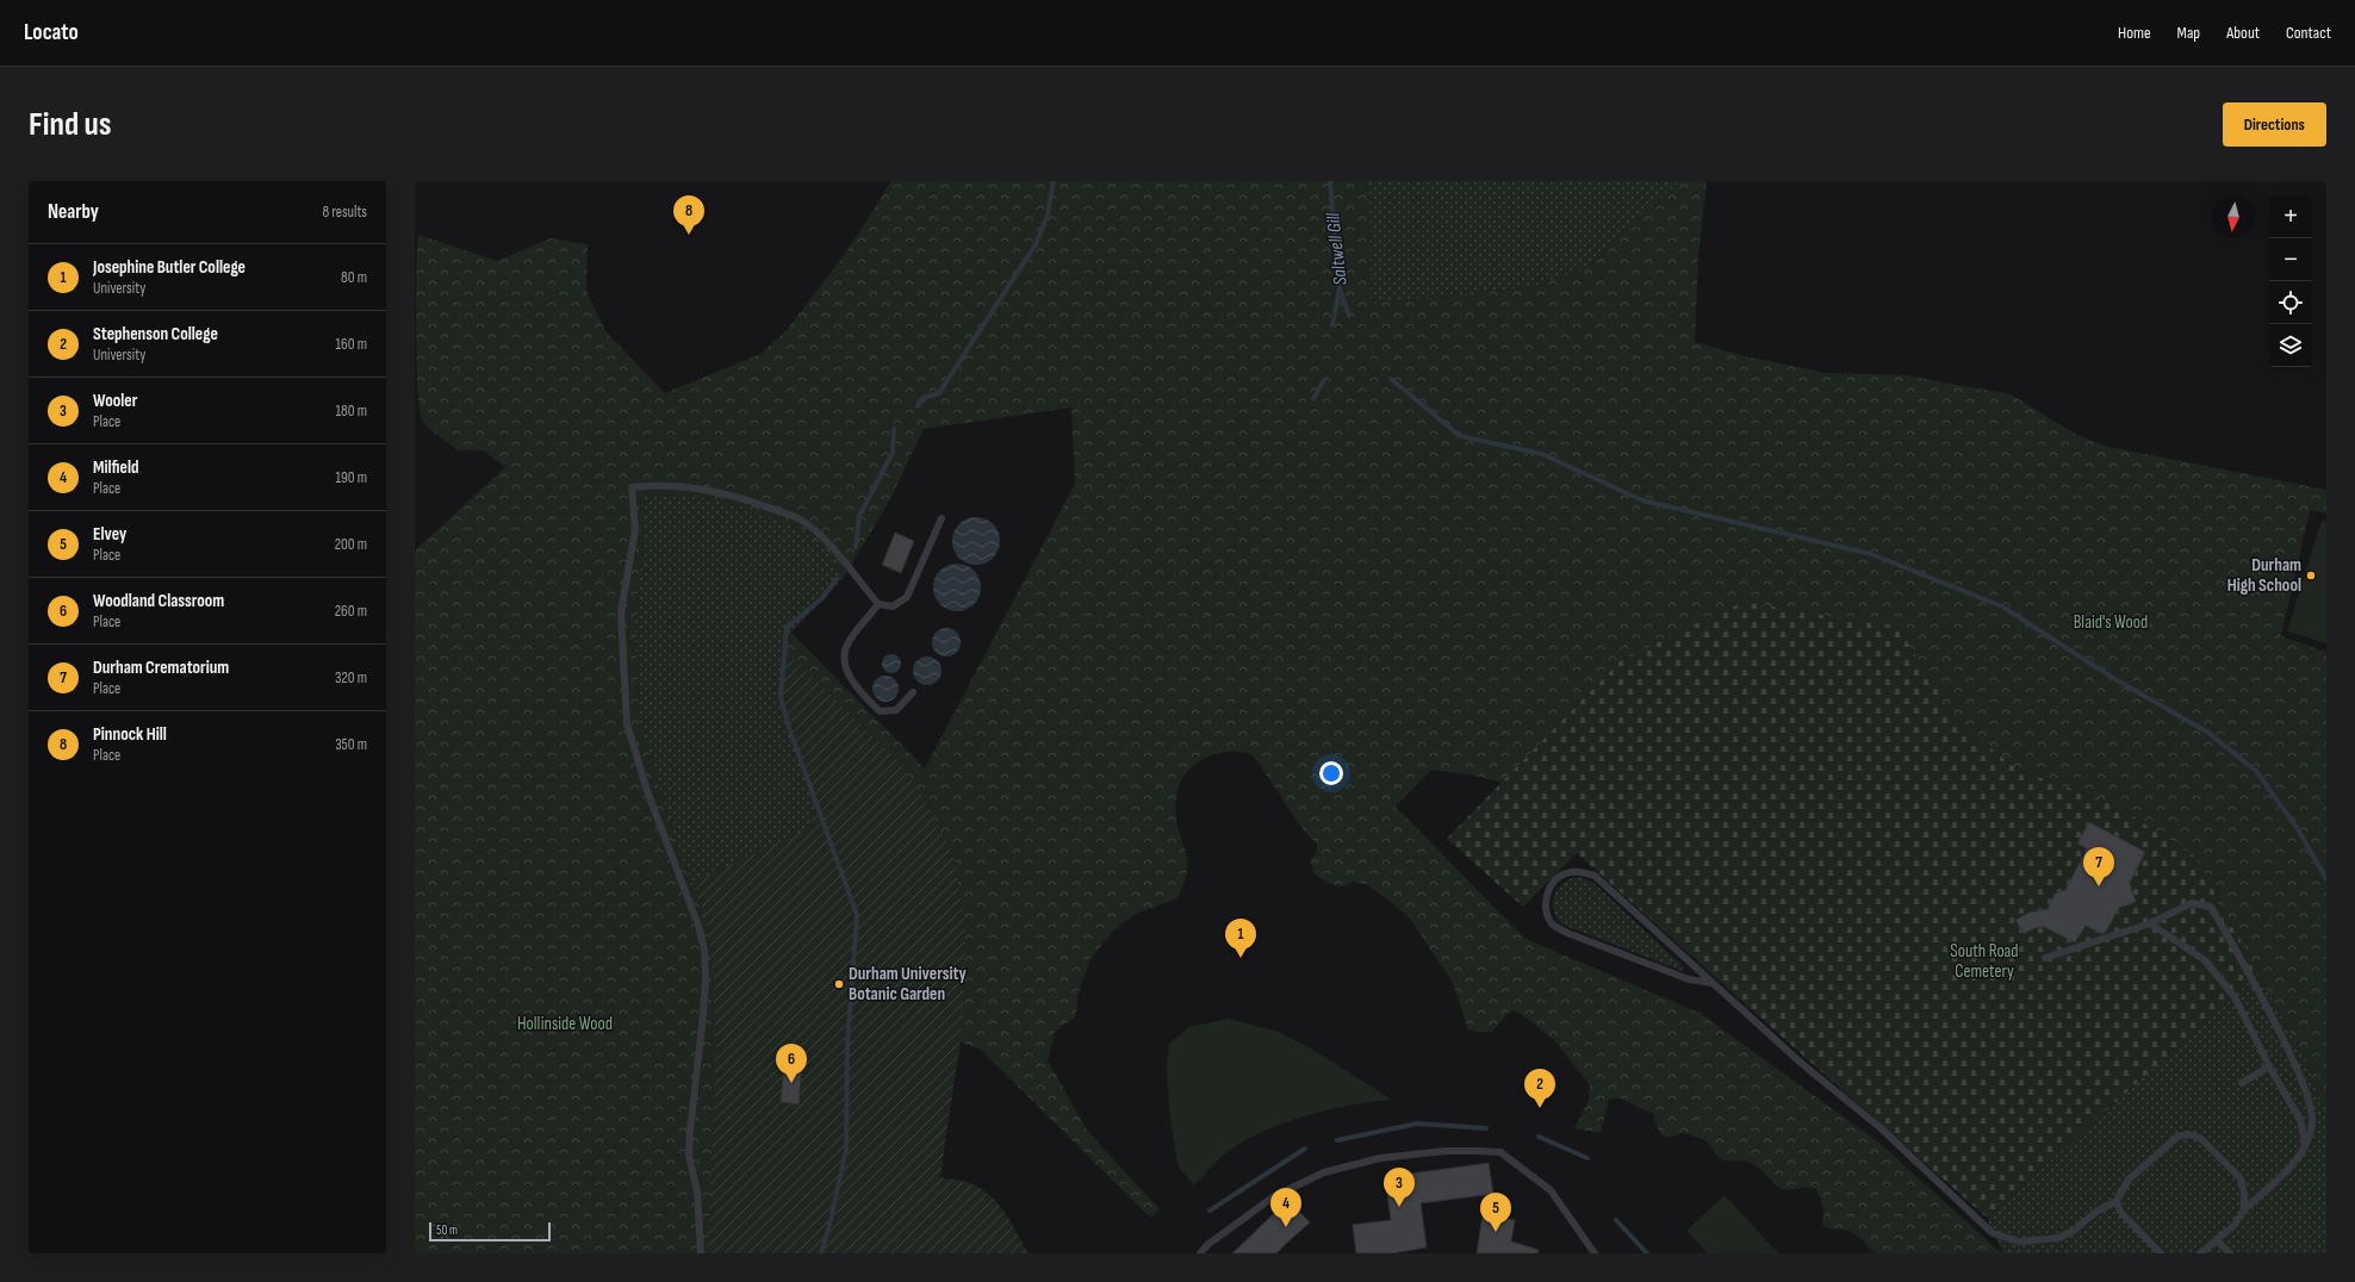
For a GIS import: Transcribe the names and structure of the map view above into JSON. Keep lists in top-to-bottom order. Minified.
{"water":["Saltwell Gill"],"parks":["Blaid's Wood","South Road Cemetery","Hollinside Wood"],"places":["Durham High School","Durham University Botanic Garden"],"scale_bar":"50 m","north":"bottom","page":{"header":"Locato","nav":["Home","Map","About","Contact"],"buttons":"Directions","title":"Find us","heading":["Nearby","8 results"],"map_buttons":["+","−"],"pins":["8","7","1","6","2","3","4","5"],"list":[{"mark":"1","name":"Josephine Butler College","note":"University","value":"80 m"},{"mark":"2","name":"Stephenson College","note":"University","value":"160 m"},{"mark":"3","name":"Wooler","note":"Place","value":"180 m"},{"mark":"4","name":"Milfield","note":"Place","value":"190 m"},{"mark":"5","name":"Elvey","note":"Place","value":"200 m"},{"mark":"6","name":"Woodland Classroom","note":"Place","value":"260 m"},{"mark":"7","name":"Durham Crematorium","note":"Place","value":"320 m"},{"mark":"8","name":"Pinnock Hill","note":"Place","value":"350 m"}],"scale":"50 m"}}
